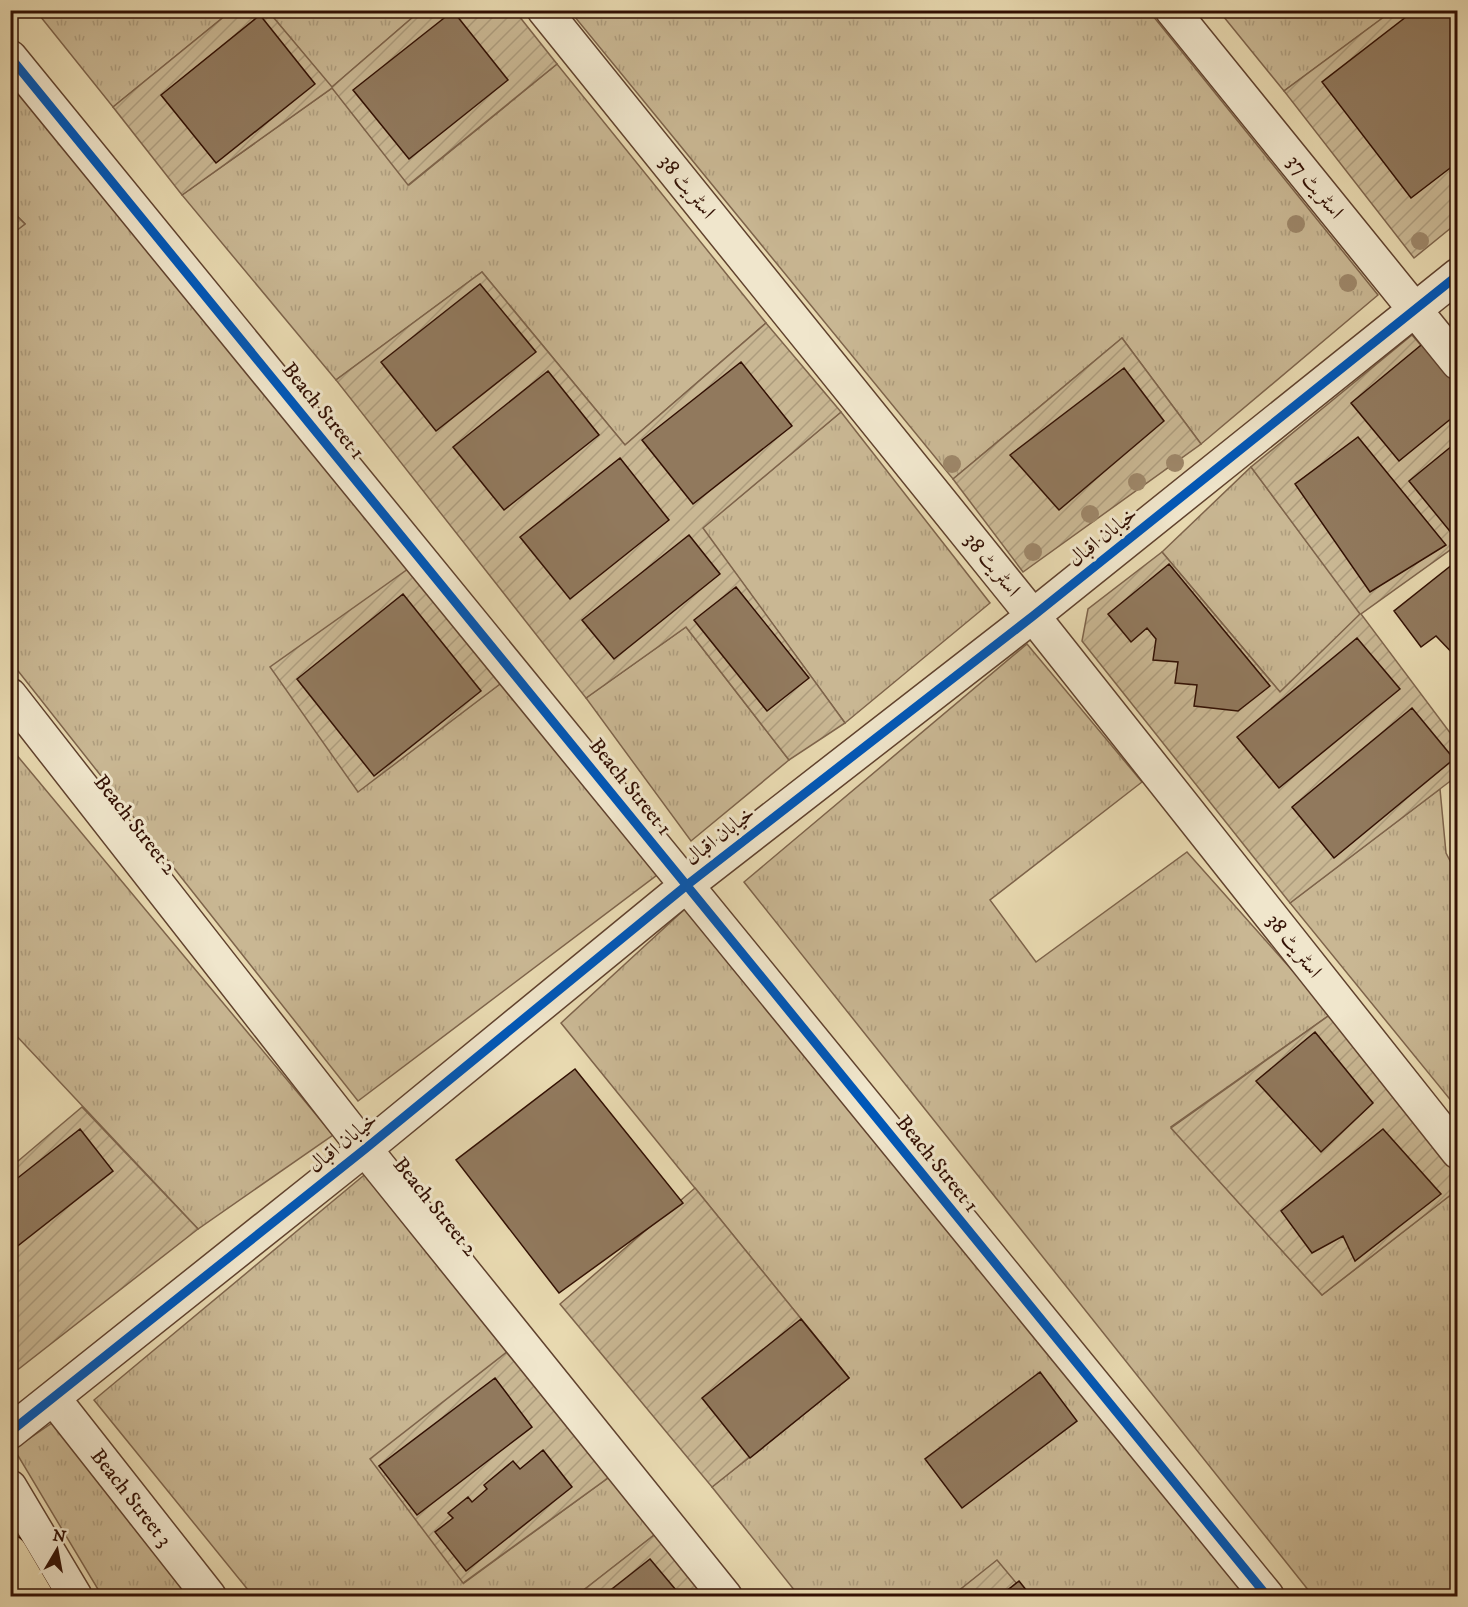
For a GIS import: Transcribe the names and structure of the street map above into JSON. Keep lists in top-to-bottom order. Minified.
{"streets":{"street":["اسٹریٹ 38","اسٹریٹ 37","Beach Street 1","خیابان اقبال","Beach Street 2","Beach Street 3"]},"crossings":[["اسٹریٹ 38","خیابان اقبال"],["اسٹریٹ 37","خیابان اقبال"],["Beach Street 1","خیابان اقبال"],["خیابان اقبال","Beach Street 2"],["خیابان اقبال","Beach Street 3"]],"north":"top"}
